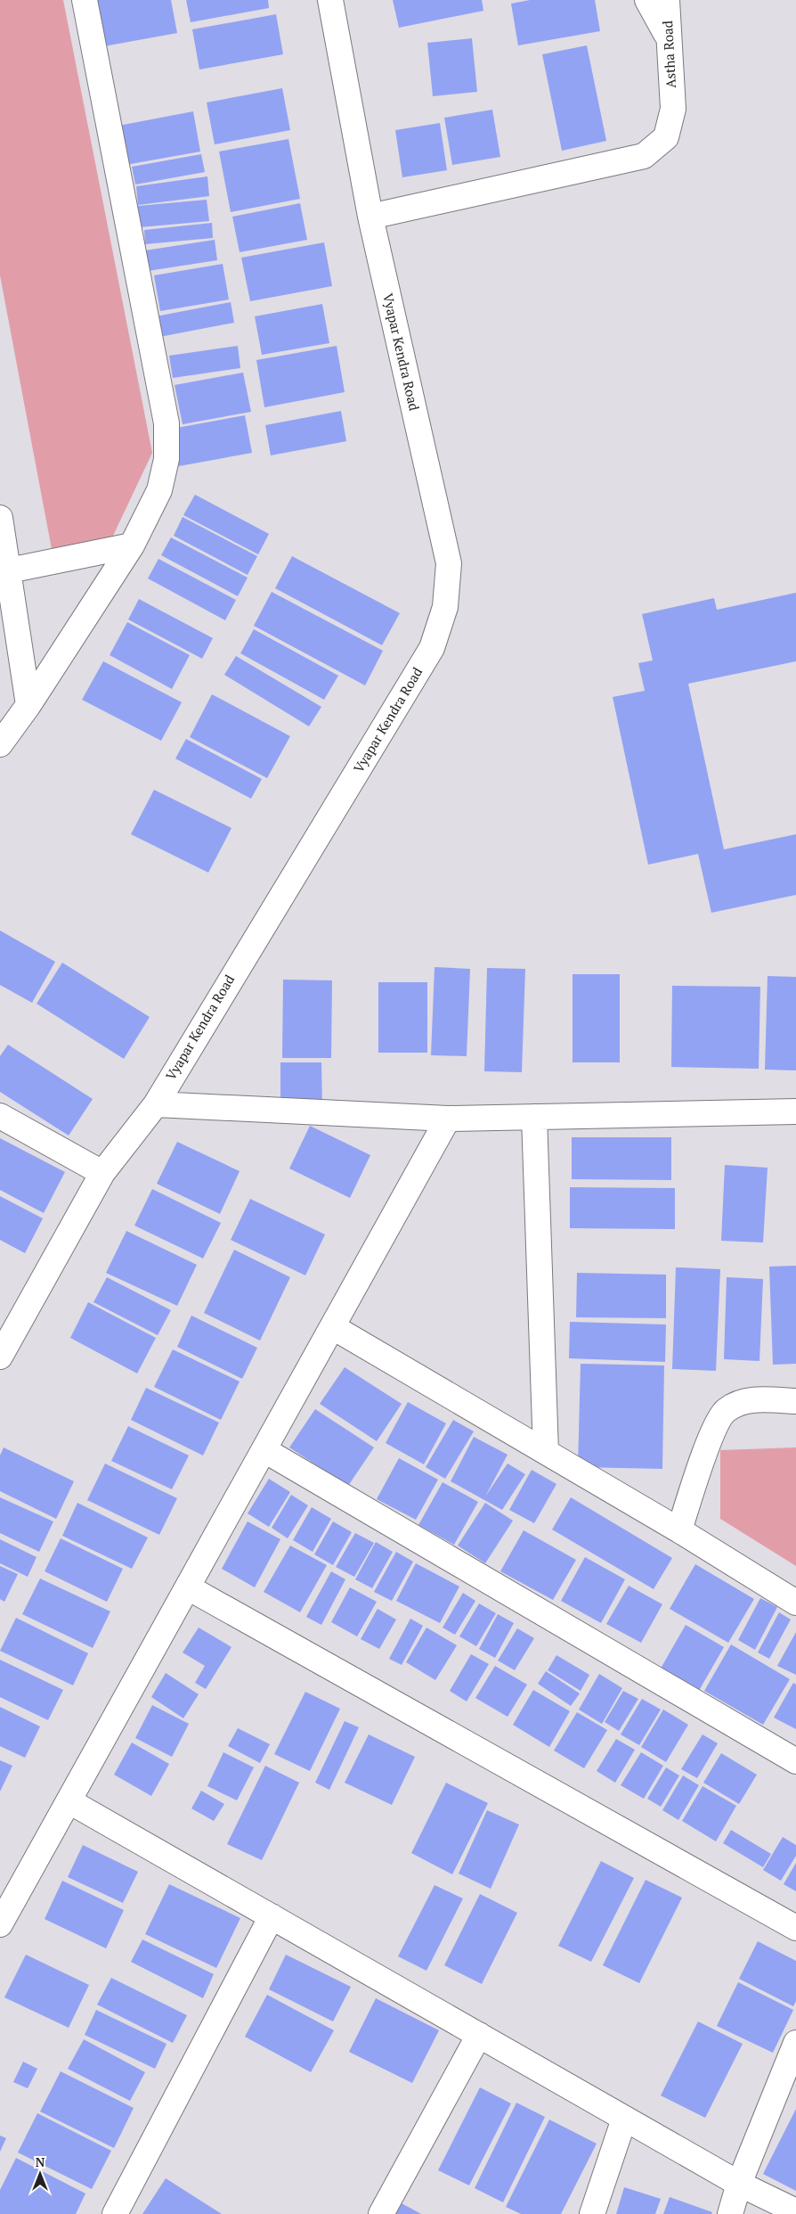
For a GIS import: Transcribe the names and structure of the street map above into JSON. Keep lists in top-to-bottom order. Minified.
{"streets":{"street":["Astha Road","Vyapar Kendra Road"]},"crossings":[["Astha Road","Vyapar Kendra Road"]],"north":"top"}
